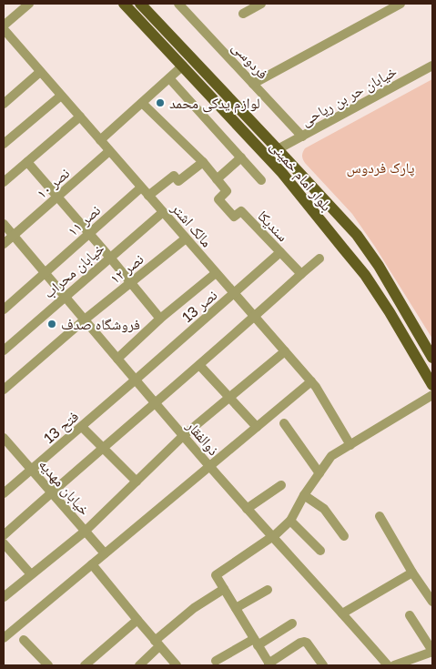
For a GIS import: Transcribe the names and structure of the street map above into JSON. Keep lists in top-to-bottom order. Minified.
{"streets":{"main road":["بلوار امام خمینی"],"street":["فردوسی","خیابان حر بن ریاحی","نصر ۱۰","نصر ۱۱","مالک اشتر","سندیکا","نصر ۱۲","خیابان محراب","نصر 13","فتح 13","ذوالفقار","خیابان مهدیه"]},"crossings":[["فردوسی","خیابان حر بن ریاحی"],["خیابان حر بن ریاحی","بلوار امام خمینی"],["نصر ۱۰","مالک اشتر"],["نصر ۱۰","ذوالفقار"],["نصر ۱۱","مالک اشتر"],["نصر ۱۱","ذوالفقار"],["مالک اشتر","نصر ۱۲"],["مالک اشتر","خیابان محراب"],["مالک اشتر","نصر 13"],["سندیکا","نصر 13"],["نصر ۱۲","ذوالفقار"],["خیابان محراب","ذوالفقار"],["نصر 13","فتح 13"],["نصر 13","ذوالفقار"],["فتح 13","ذوالفقار"],["فتح 13","خیابان مهدیه"]],"parks":["پارک فردوس"],"places":["لوازم یدکی محمد","فروشگاه صدف"]}
